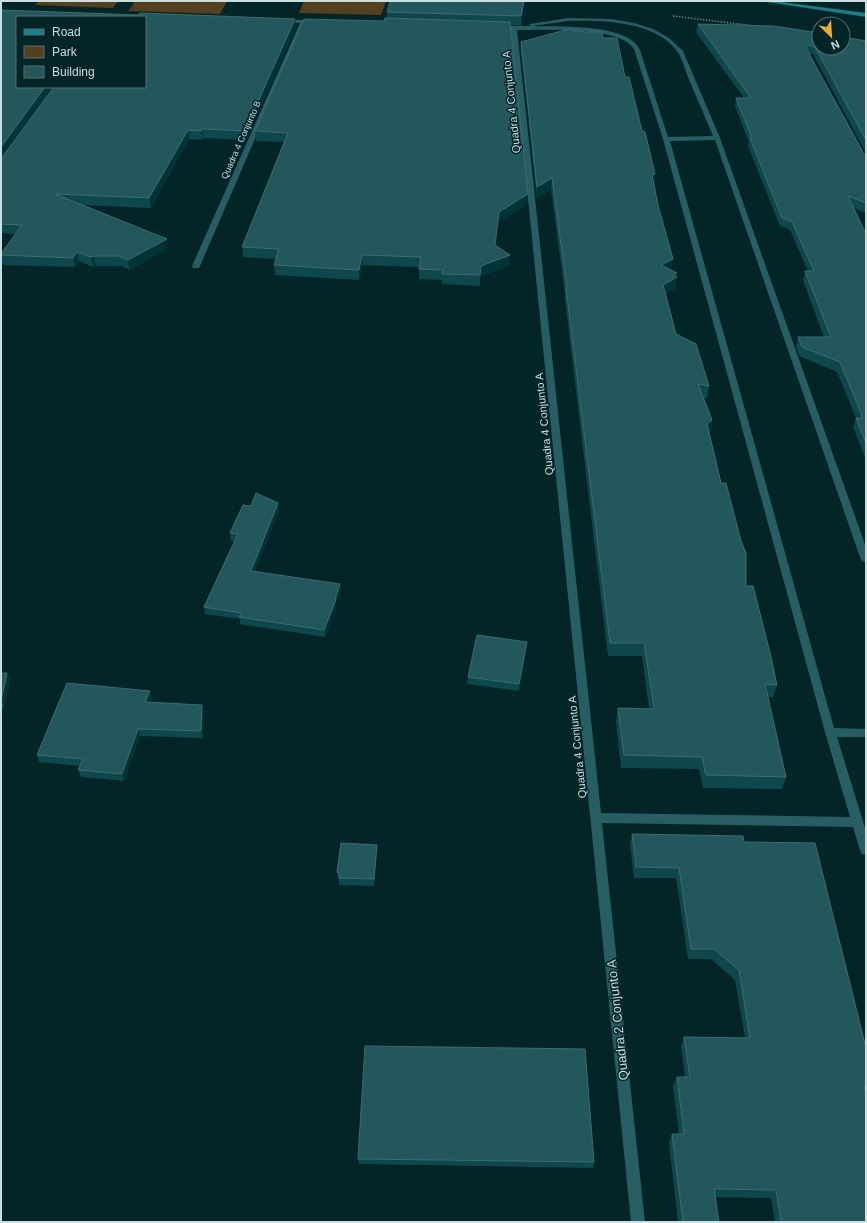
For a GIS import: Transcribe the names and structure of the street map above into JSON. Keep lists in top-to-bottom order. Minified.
{"streets":{"street":["Quadra 4 Conjunto A","Quadra 4 Conjunto B","Quadra 2 Conjunto A"]},"crossings":[["Quadra 4 Conjunto A","Quadra 2 Conjunto A"]],"legend":["Road","Park","Building"],"north":"bottom right"}
